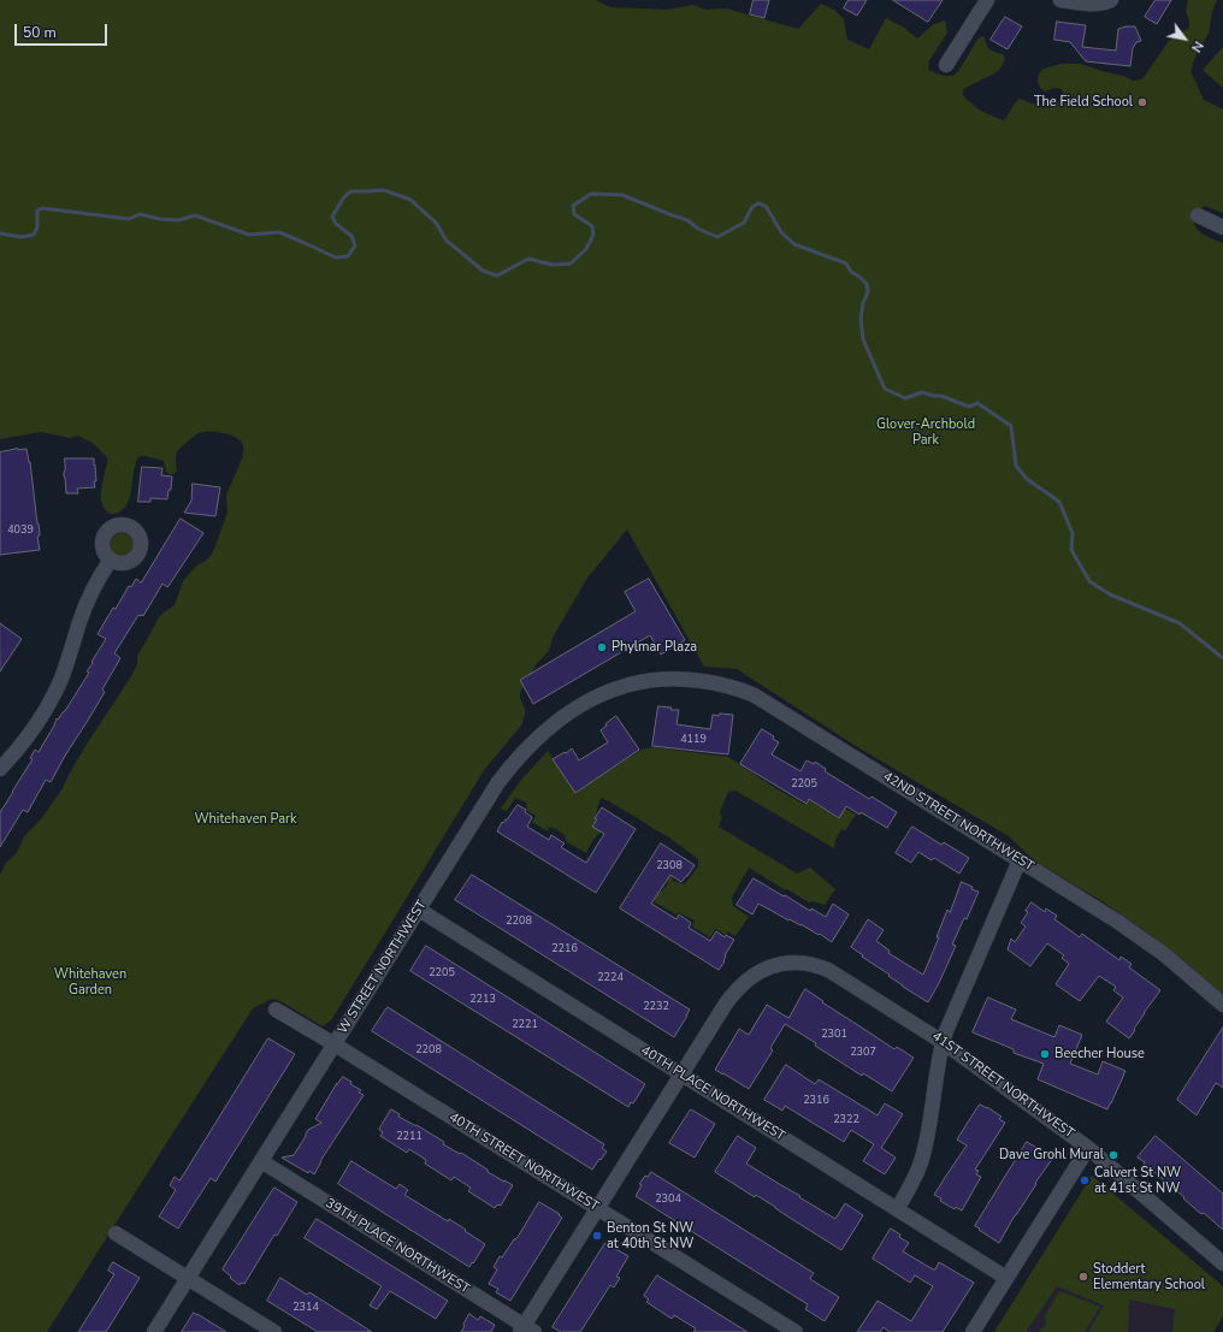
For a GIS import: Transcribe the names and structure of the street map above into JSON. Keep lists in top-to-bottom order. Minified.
{"streets":{"street":["42ND STREET NORTHWEST","W STREET NORTHWEST","41ST STREET NORTHWEST","40TH PLACE NORTHWEST","40TH STREET NORTHWEST","39TH PLACE NORTHWEST"]},"crossings":[["42ND STREET NORTHWEST","W STREET NORTHWEST"],["W STREET NORTHWEST","40TH PLACE NORTHWEST"],["W STREET NORTHWEST","40TH STREET NORTHWEST"],["W STREET NORTHWEST","39TH PLACE NORTHWEST"],["41ST STREET NORTHWEST","40TH PLACE NORTHWEST"],["41ST STREET NORTHWEST","40TH STREET NORTHWEST"],["41ST STREET NORTHWEST","39TH PLACE NORTHWEST"]],"parks":["Glover-Archbold Park","Whitehaven Park","Whitehaven Garden"],"places":["The Field School","Phylmar Plaza","Beecher House","Dave Grohl Mural","Calvert St NW at 41st St NW","Benton St NW at 40th St NW","Stoddert Elementary School"],"house_numbers":["4039","4119","2205","2308","2208","2216","2205","2224","2213","2232","2221","2301","2208","2307","2316","2322","2211","2304","2314"],"scale_bar":"50 m","north":"bottom right"}
